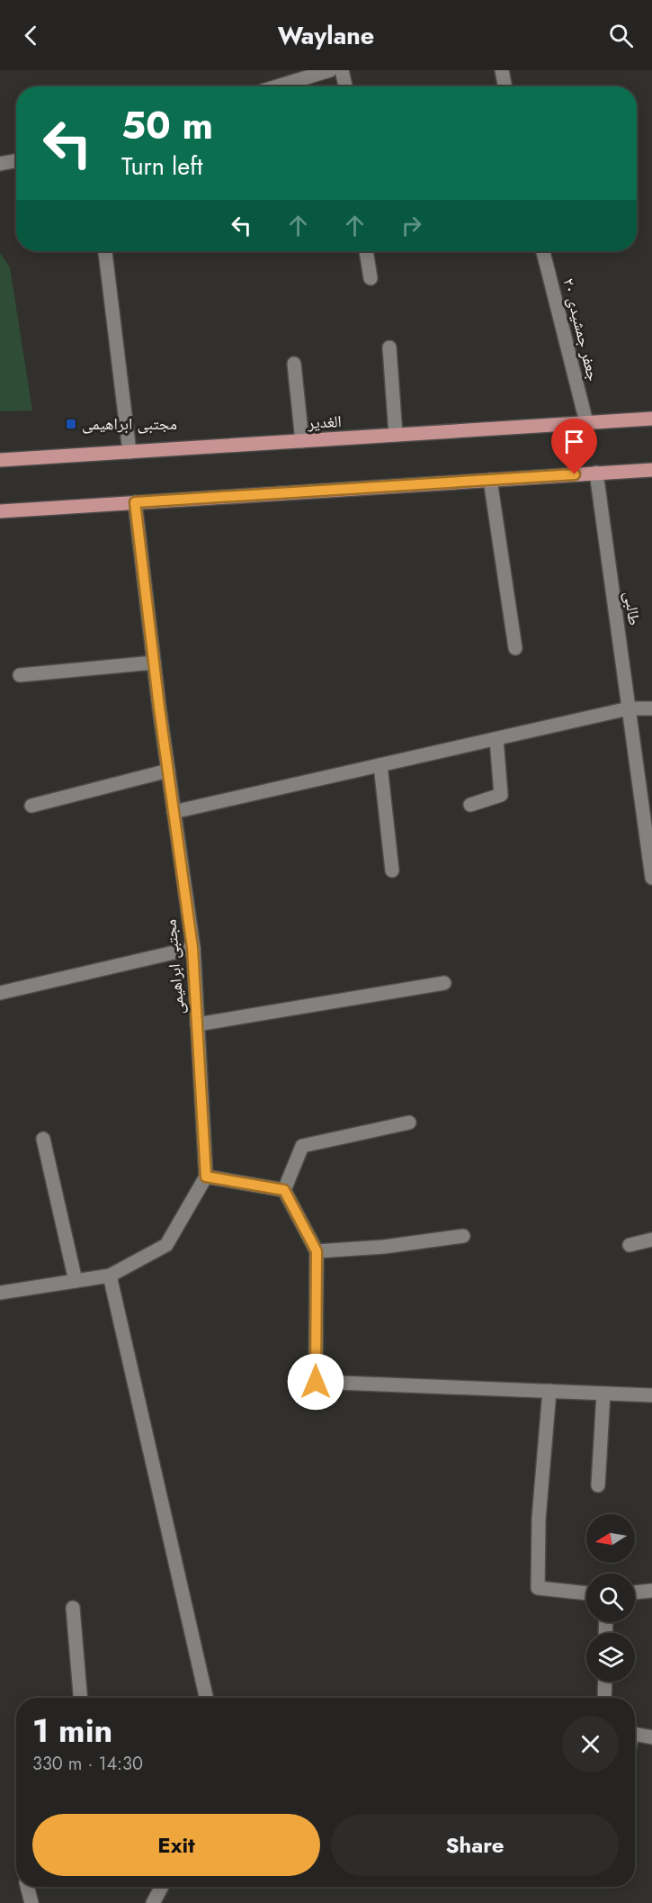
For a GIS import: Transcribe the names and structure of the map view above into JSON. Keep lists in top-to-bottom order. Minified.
{"streets":{"main road":["الغدیر"],"street":["جعفر جمشیدی ۲۰","طالبی","مجتبی ابراهیمی"]},"crossings":[["جعفر جمشیدی ۲۰","الغدیر"]],"places":{"transit":["مجتبی ابراهیمی"]},"north":"left","page":{"header":"Waylane","turn":["50 m","Turn left"],"heading":["1 min","330 m · 14:30"],"buttons":["Exit","Share"]}}
